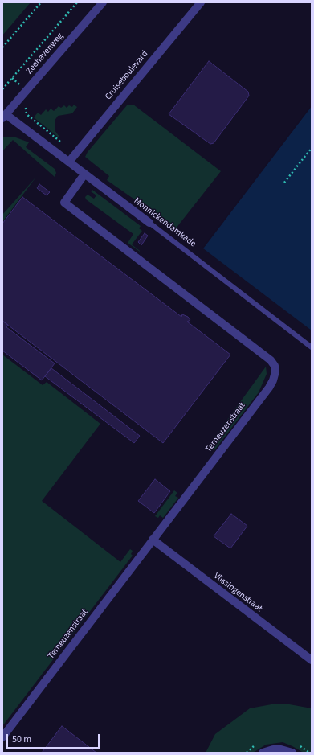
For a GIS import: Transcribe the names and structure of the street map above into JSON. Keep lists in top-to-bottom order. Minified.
{"streets":{"street":["Zeehavenweg","Cruiseboulevard","Monnickendamkade","Terneuzenstraat","Vlissingenstraat"]},"crossings":[["Zeehavenweg","Monnickendamkade"],["Cruiseboulevard","Monnickendamkade"],["Monnickendamkade","Terneuzenstraat"],["Terneuzenstraat","Vlissingenstraat"]],"scale_bar":"50 m"}
